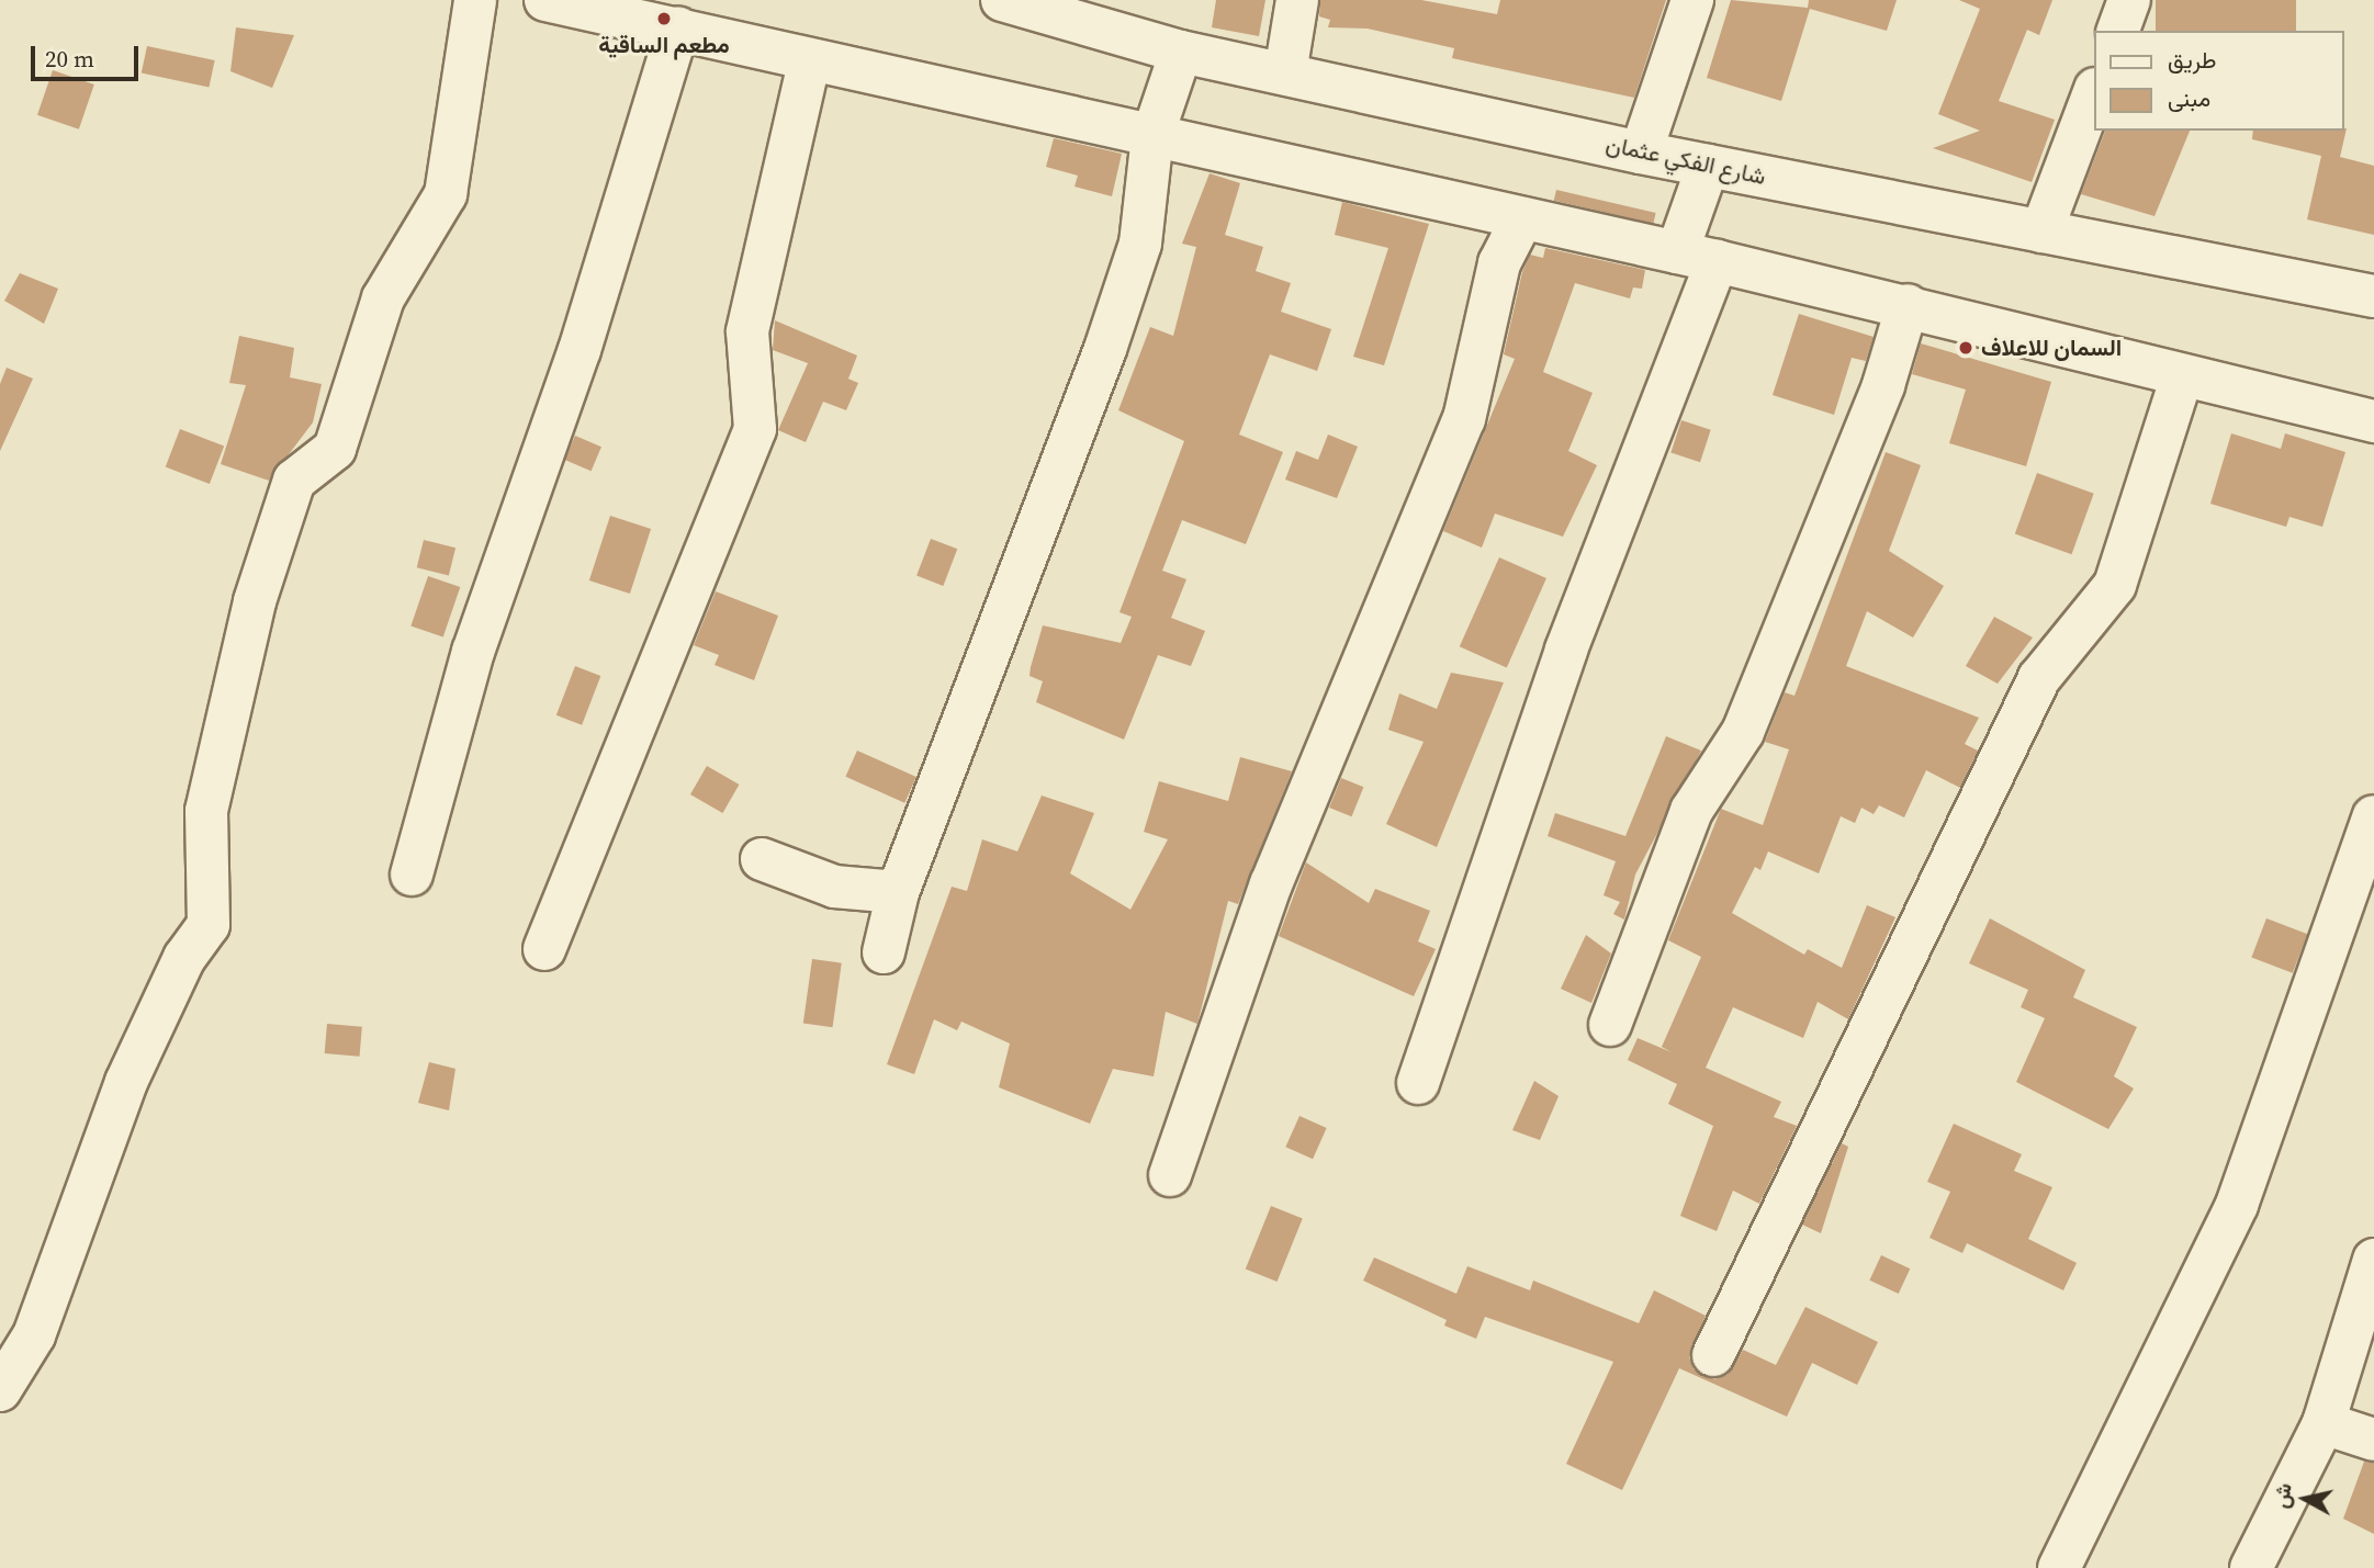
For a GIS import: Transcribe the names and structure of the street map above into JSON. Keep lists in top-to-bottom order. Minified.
{"streets":{"street":["شارع الفكي عثمان"]},"places":["مطعم الساقية","السمان للاعلاف"],"legend":["طريق","مبنى"],"scale_bar":"20 m","north":"left"}
